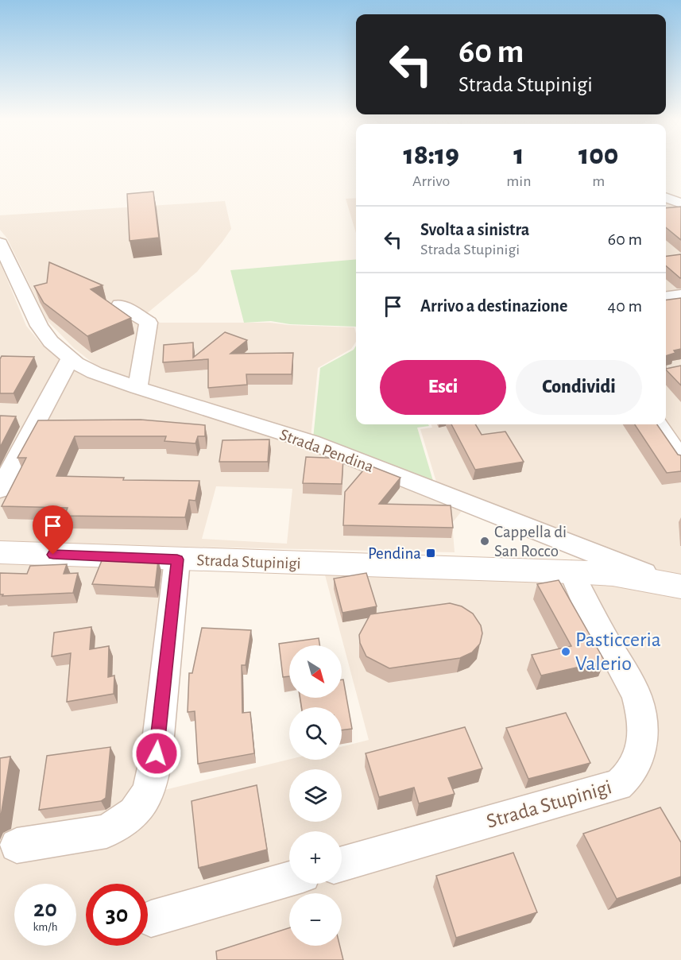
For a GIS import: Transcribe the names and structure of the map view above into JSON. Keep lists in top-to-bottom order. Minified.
{"streets":{"street":["Strada Pendina","Strada Stupinigi"]},"crossings":[["Strada Pendina","Strada Stupinigi"]],"places":{"other":["Cappella di San Rocco","Pasticceria Valerio"],"transit":["Pendina"]},"north":"bottom right","page":{"turn":["60 m","Strada Stupinigi"],"eta":["18:19","Arrivo","1","min","100","m"],"list":[{"name":"Svolta a sinistra","note":"Strada Stupinigi","value":"60 m"},{"name":"Arrivo a destinazione","value":"40 m"}],"buttons":["Esci","Condividi"],"map_buttons":["+","−"],"speed":"20 km/h","limit":"30"}}
